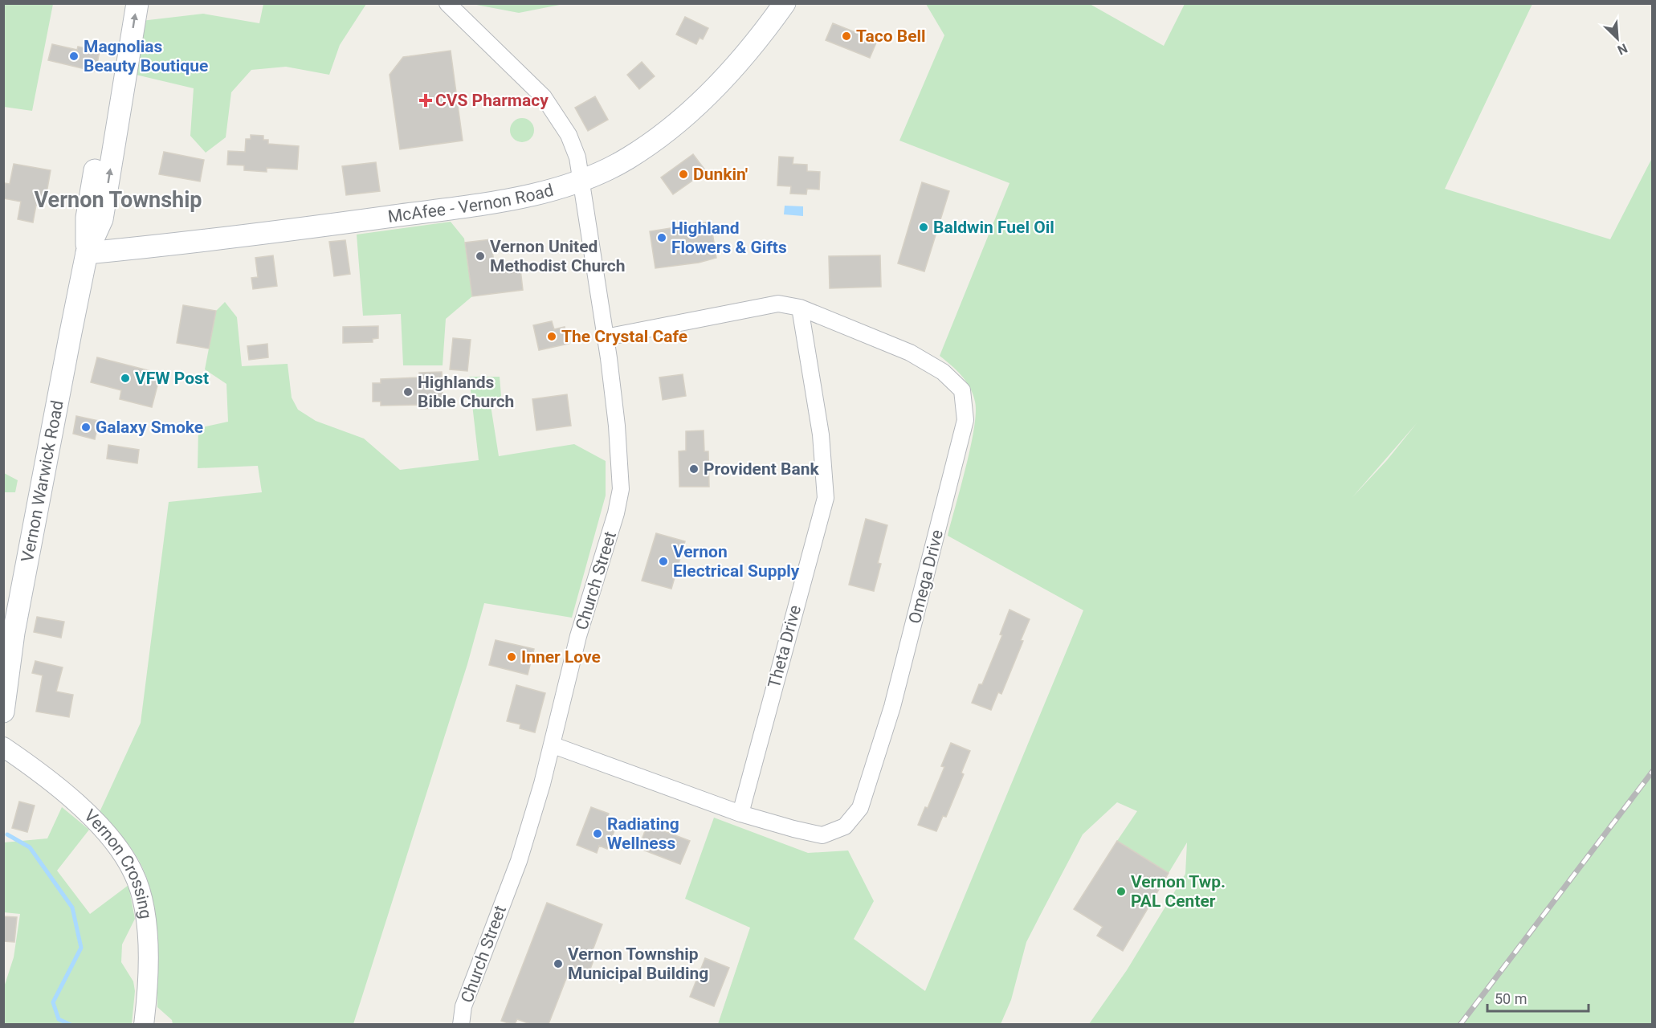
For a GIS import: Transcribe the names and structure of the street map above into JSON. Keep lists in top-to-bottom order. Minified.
{"streets":{"main road":["McAfee - Vernon Road","Vernon Warwick Road"],"street":["Omega Drive","Church Street","Theta Drive","Vernon Crossing"]},"crossings":[["McAfee - Vernon Road","Vernon Warwick Road"],["McAfee - Vernon Road","Church Street"],["Omega Drive","Church Street"],["Omega Drive","Theta Drive"]],"districts":["Vernon Township"],"places":{"other":["Taco Bell","Magnolias Beauty Boutique","Dunkin'","Baldwin Fuel Oil","Highland Flowers & Gifts","Vernon United Methodist Church","The Crystal Cafe","VFW Post","Highlands Bible Church","Galaxy Smoke","Provident Bank","Vernon Electrical Supply","Inner Love","Radiating Wellness","Vernon Twp. PAL Center","Vernon Township Municipal Building"],"health":["CVS Pharmacy"]},"scale_bar":"50 m","north":"bottom right"}
